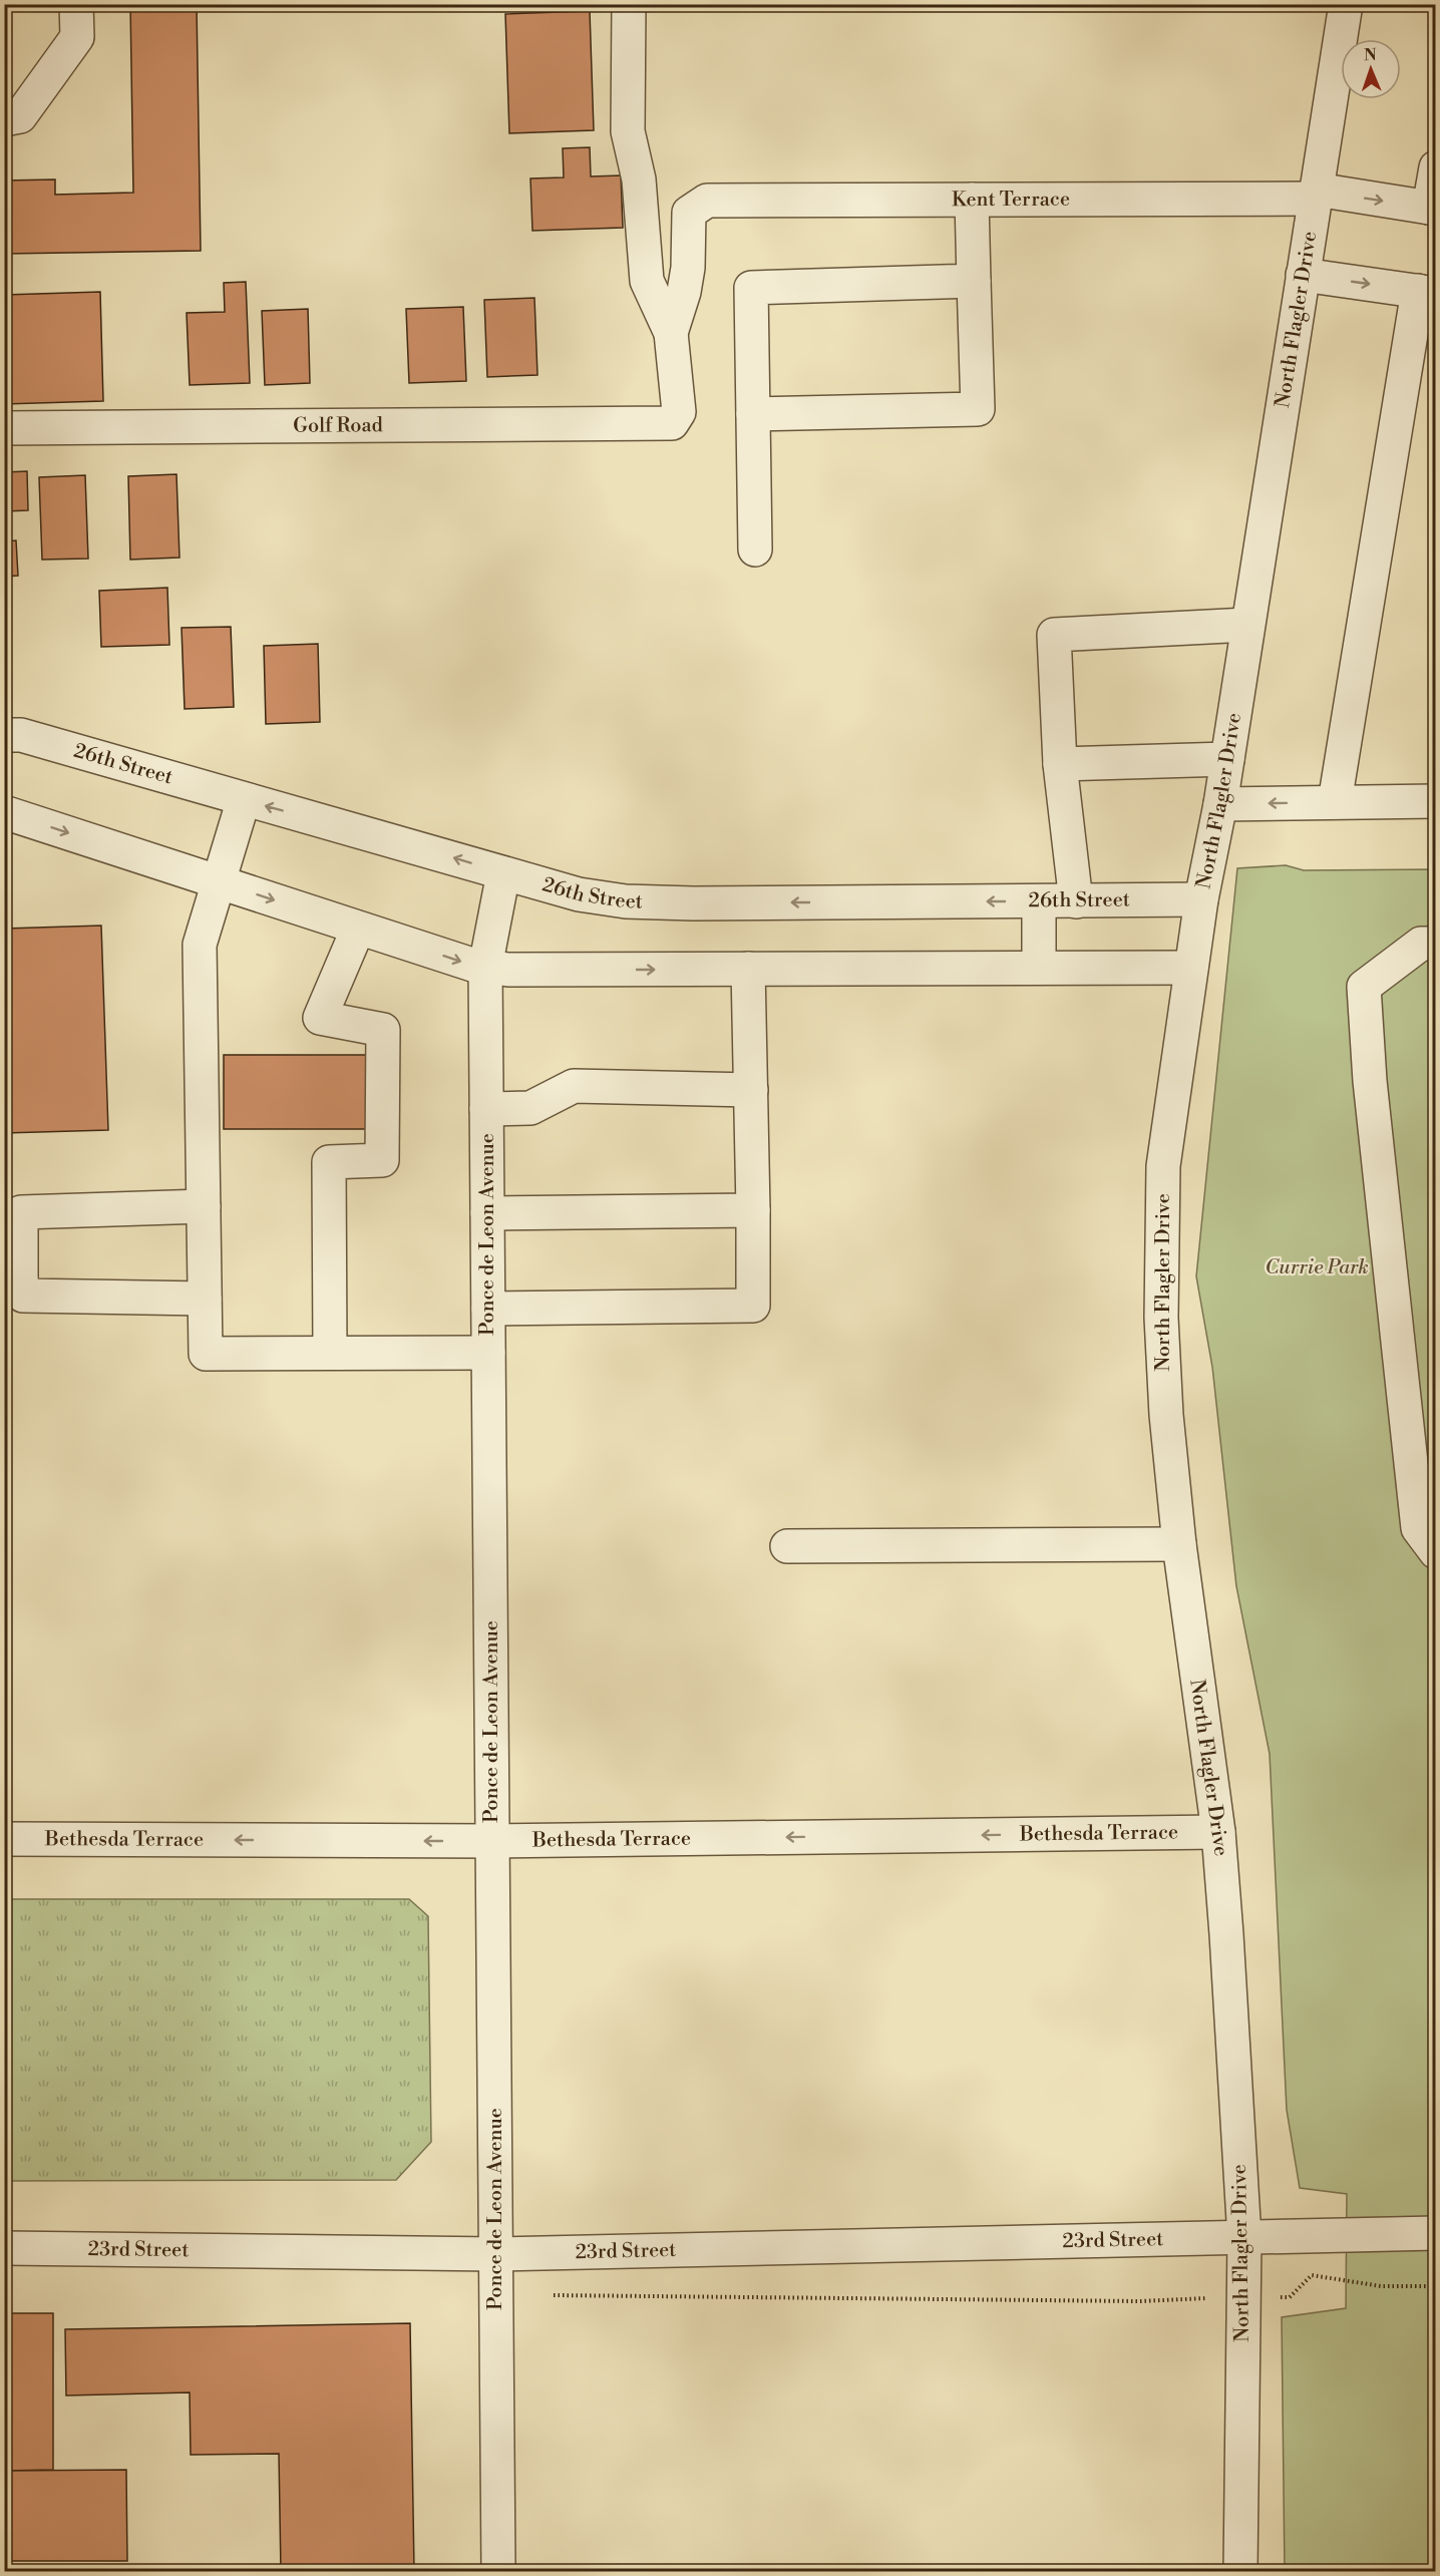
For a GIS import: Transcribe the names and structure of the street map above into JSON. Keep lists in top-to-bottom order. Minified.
{"streets":{"street":["Kent Terrace","North Flagler Drive","Golf Road","26th Street","Ponce de Leon Avenue","Bethesda Terrace","23rd Street"]},"crossings":[["Kent Terrace","North Flagler Drive"],["Kent Terrace","Golf Road"],["North Flagler Drive","26th Street"],["North Flagler Drive","Bethesda Terrace"],["North Flagler Drive","23rd Street"],["26th Street","Ponce de Leon Avenue"],["Ponce de Leon Avenue","Bethesda Terrace"],["Ponce de Leon Avenue","23rd Street"]],"parks":["Currie Park"],"north":"top"}
